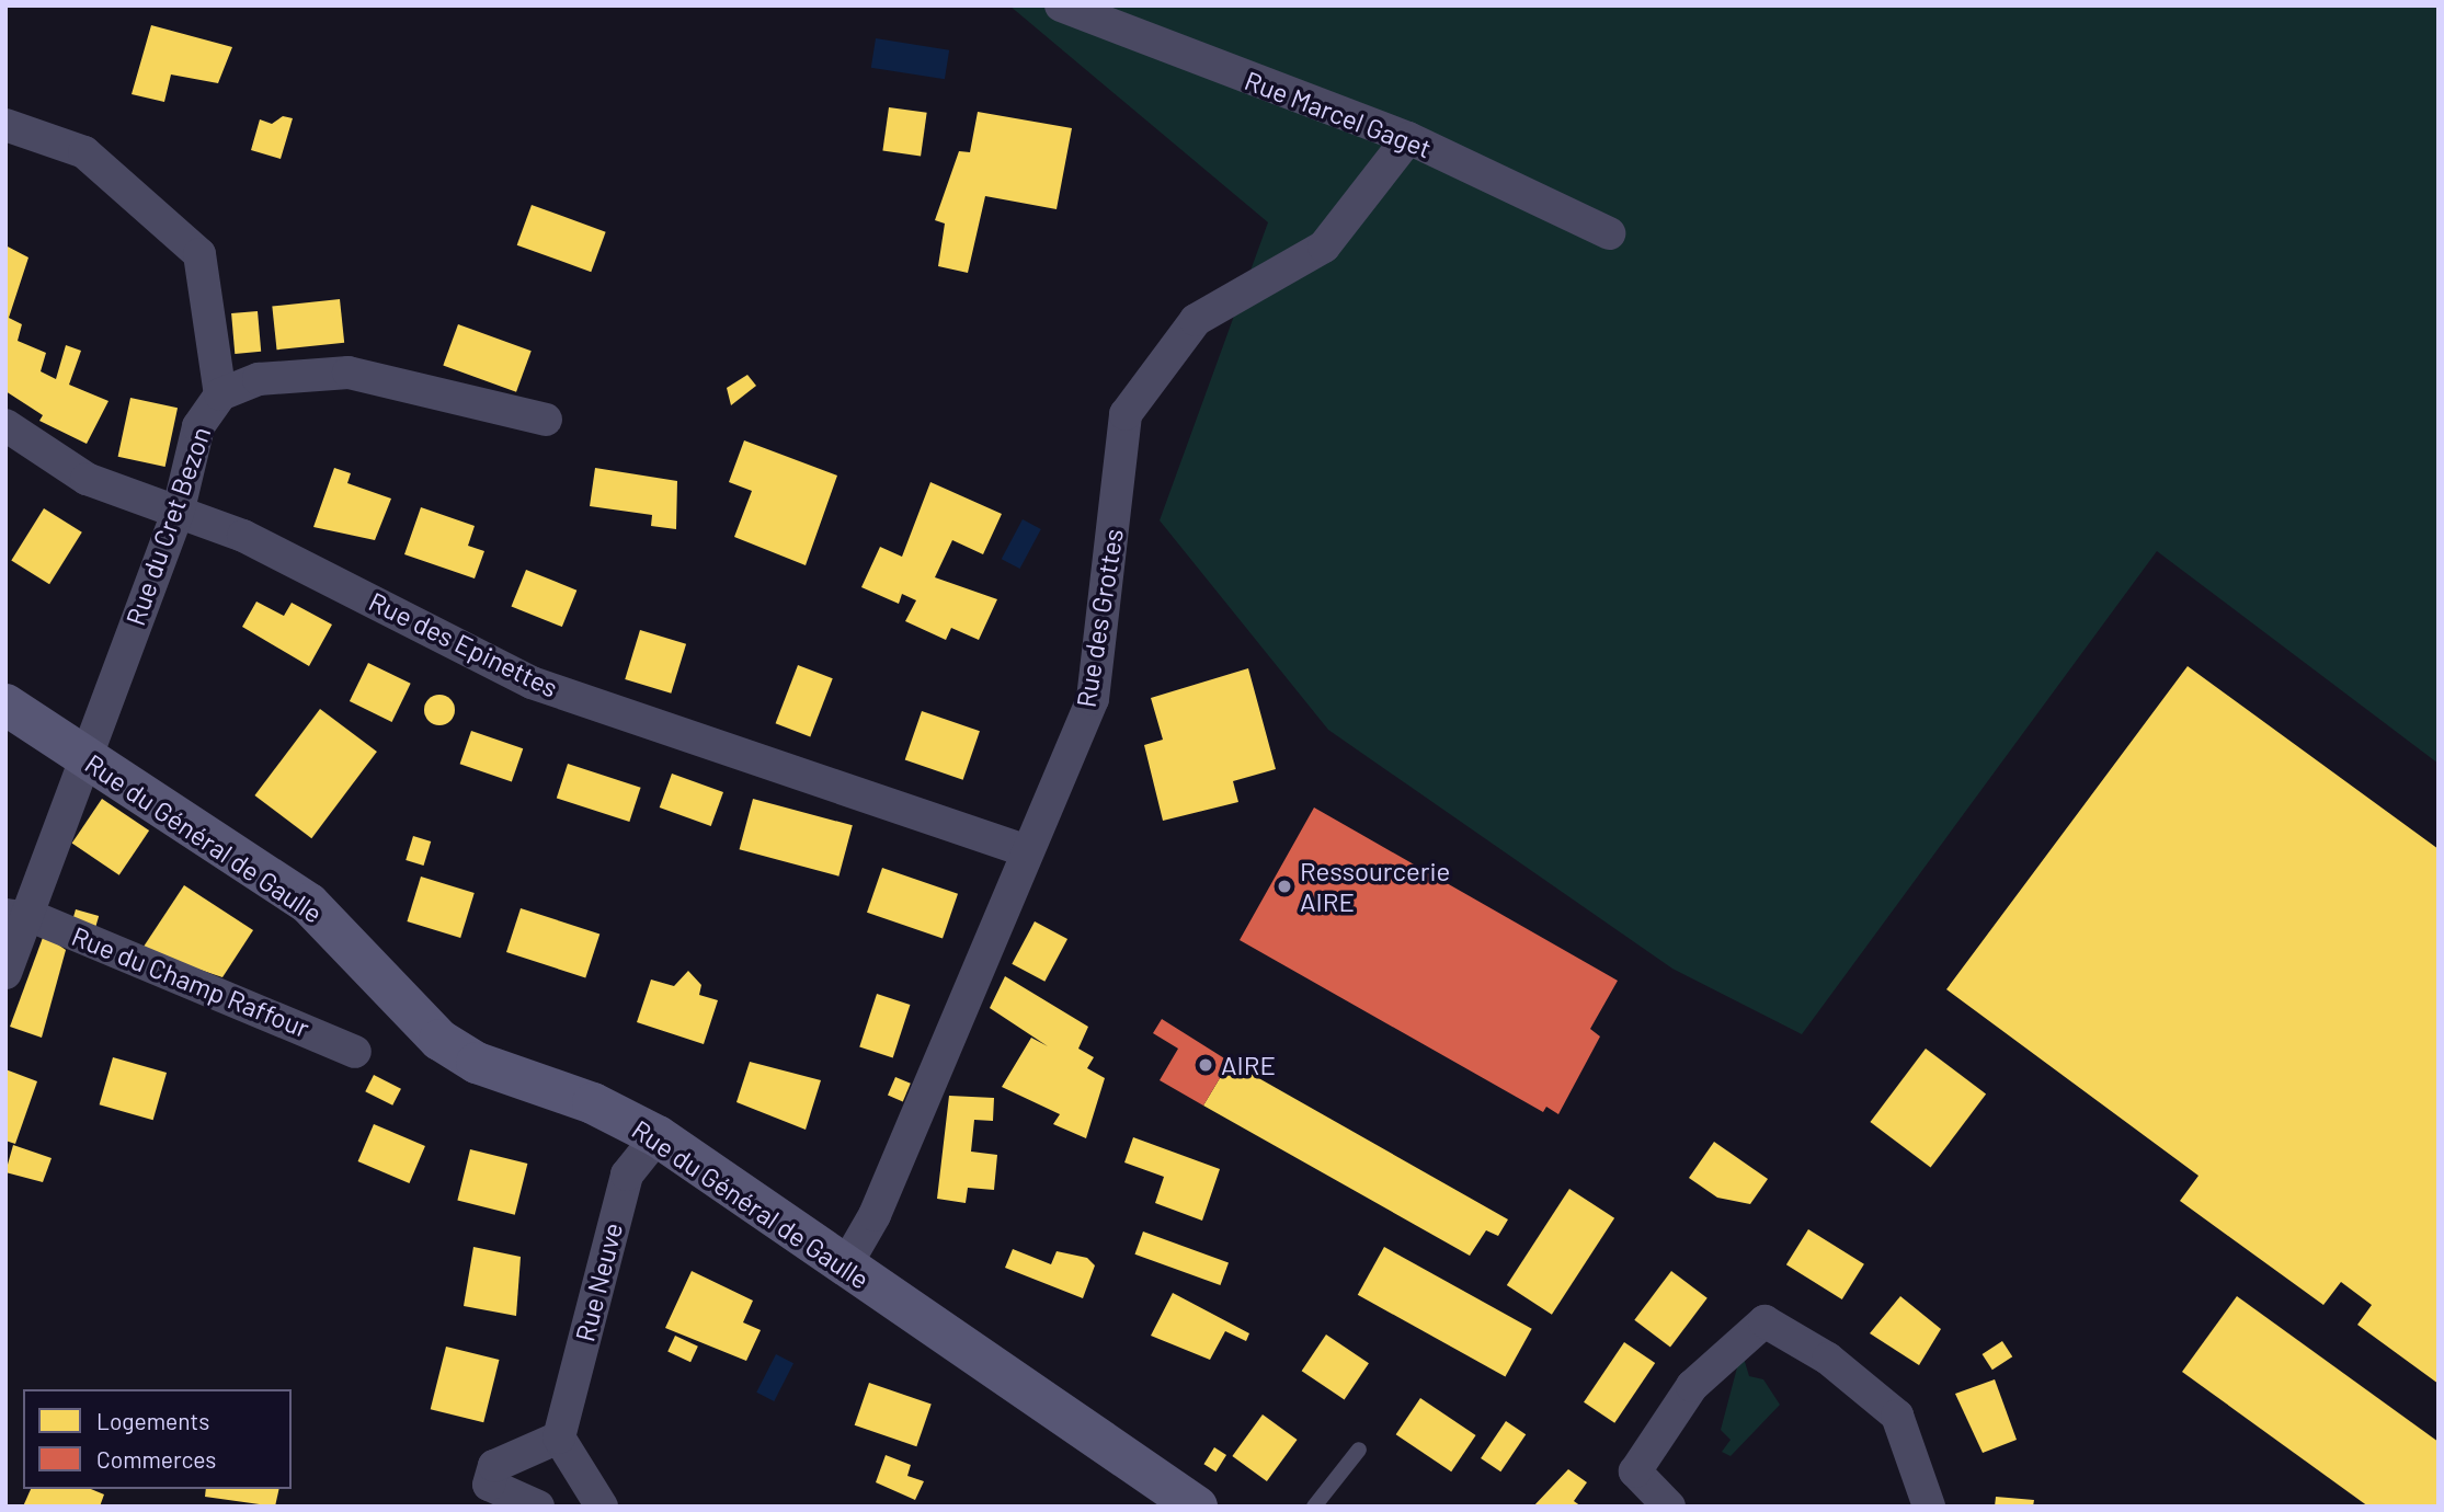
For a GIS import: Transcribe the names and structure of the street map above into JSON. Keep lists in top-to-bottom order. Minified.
{"streets":{"main road":["Rue du Général de Gaulle"],"street":["Rue Marcel Gaget","Rue du Cret Bezon","Rue des Grottes","Rue des Epinettes","Rue du Champ Raffour","Rue Neuve"]},"crossings":[["Rue Marcel Gaget","Rue des Grottes"],["Rue du Cret Bezon","Rue des Epinettes"],["Rue du Cret Bezon","Rue du Général de Gaulle"],["Rue du Cret Bezon","Rue du Champ Raffour"],["Rue des Grottes","Rue des Epinettes"],["Rue des Grottes","Rue du Général de Gaulle"],["Rue du Général de Gaulle","Rue Neuve"]],"places":["Ressourcerie AIRE","AIRE"],"legend":["Logements","Commerces"]}
